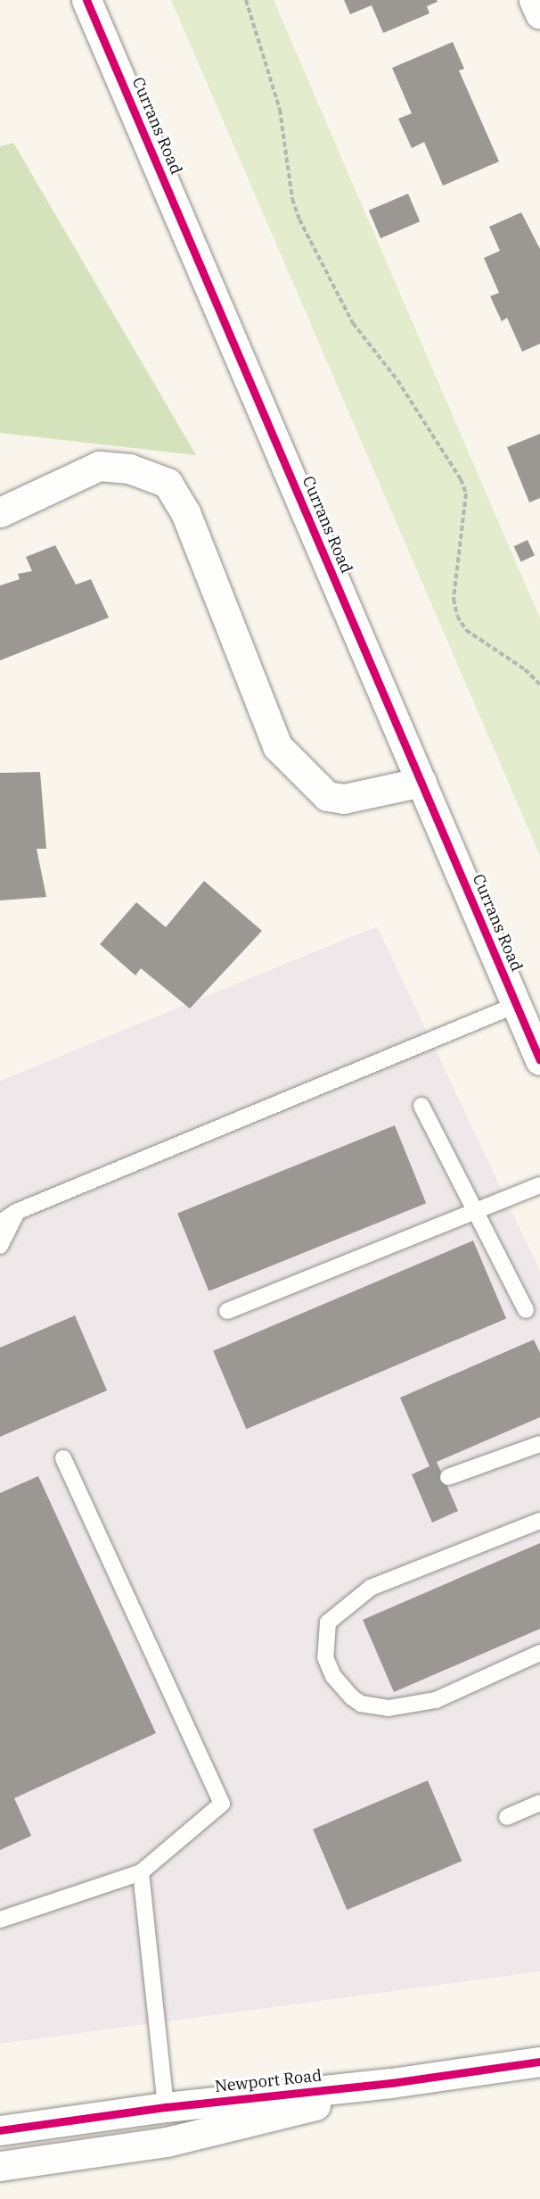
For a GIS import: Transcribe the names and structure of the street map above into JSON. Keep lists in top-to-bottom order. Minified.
{"streets":{"street":["Currans Road","Newport Road"]}}
